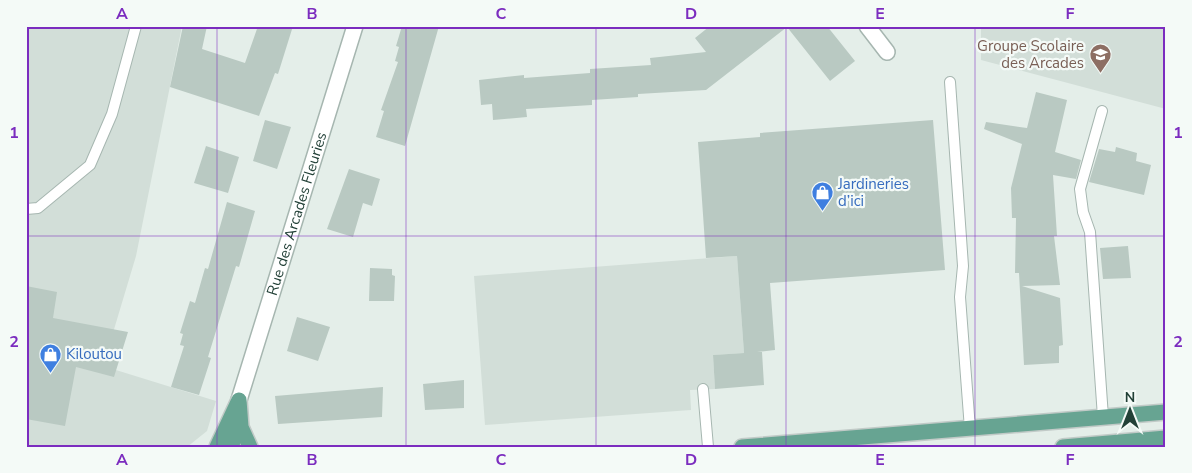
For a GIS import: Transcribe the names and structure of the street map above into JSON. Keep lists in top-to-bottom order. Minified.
{"streets":{"street":["Rue des Arcades Fleuries"]},"places":{"school or university":["Groupe Scolaire des Arcades"],"shop":["Jardineries d’ici","Kiloutou"]},"north":"top","grid":{"columns":["A","B","C","D","E","F"],"rows":["1","2"]}}
